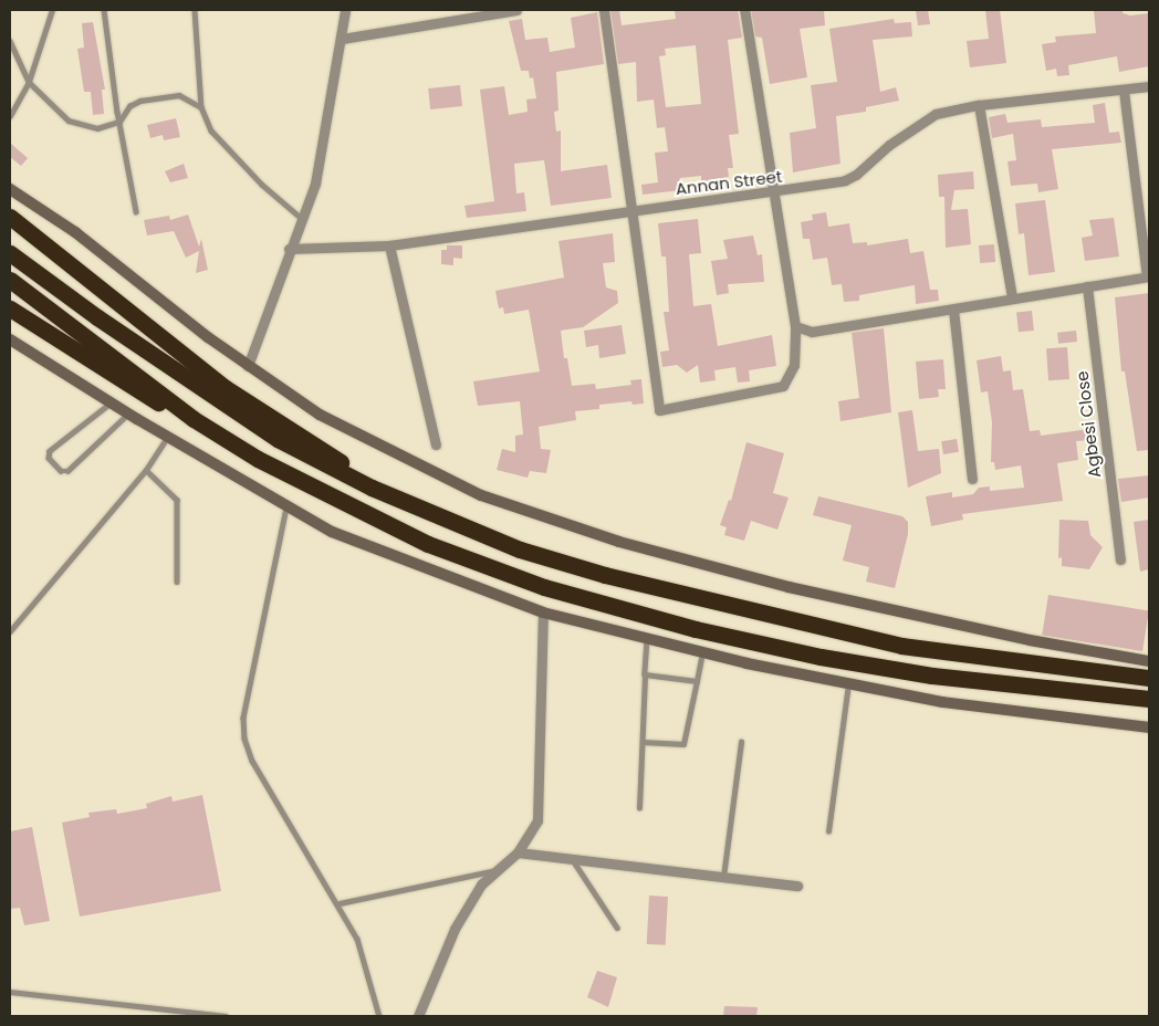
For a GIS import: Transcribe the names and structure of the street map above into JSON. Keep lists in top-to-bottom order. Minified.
{"streets":{"street":["Annan Street","Agbesi Close"]}}
